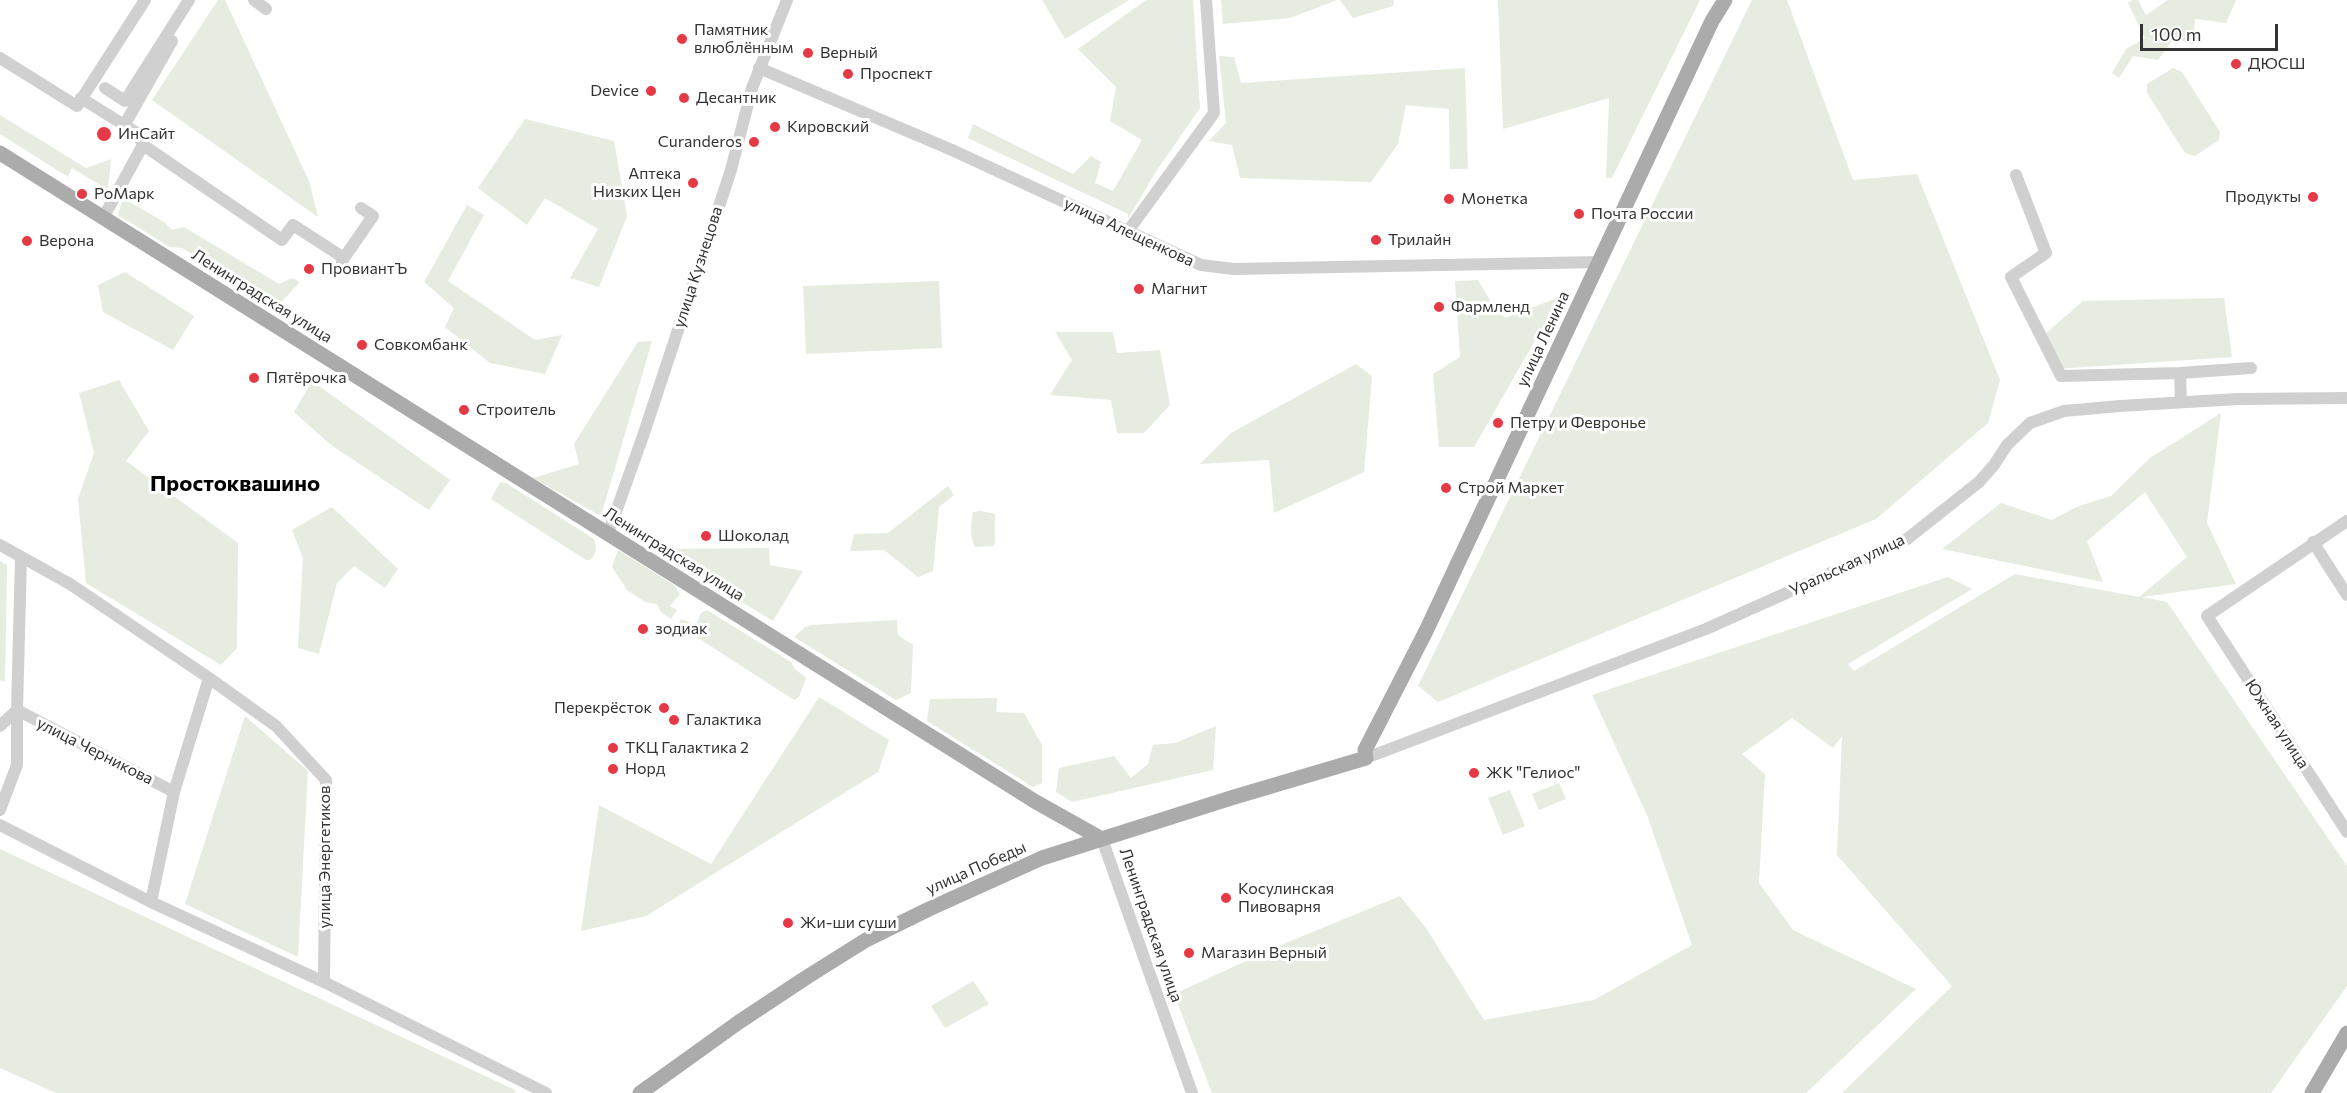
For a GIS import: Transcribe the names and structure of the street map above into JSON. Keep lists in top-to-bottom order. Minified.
{"streets":{"main road":["Ленинградская улица","улица Ленина","улица Победы"],"street":["улица Алещенкова","улица Кузнецова","Уральская улица","Южная улица","улица Черникова","улица Энергетиков"]},"crossings":[["улица Алещенкова","улица Кузнецова"],["улица Алещенкова","улица Ленина"],["улица Кузнецова","Ленинградская улица"],["Ленинградская улица","улица Победы"],["улица Ленина","Уральская улица"],["улица Ленина","улица Победы"],["Уральская улица","улица Победы"],["улица Черникова","улица Энергетиков"]],"districts":["Простоквашино"],"places":["Памятник влюблённым","Верный","ДЮСШ","Проспект","Device","Десантник","Кировский","ИнСайт","Curanderos","Аптека Низких Цен","РоМарк","Продукты","Монетка","Почта России","Трилайн","Верона","ПровиантЪ","Магнит","Фармленд","Совкомбанк","Пятёрочка","Строитель","Петру и Февронье","Строй Маркет","Шоколад","зодиак","Перекрёсток","Галактика","ТКЦ Галактика 2","Норд","ЖК \"Гелиос\"","Косулинская Пивоварня","Жи-ши суши","Магазин Верный"],"scale_bar":"100 m"}
